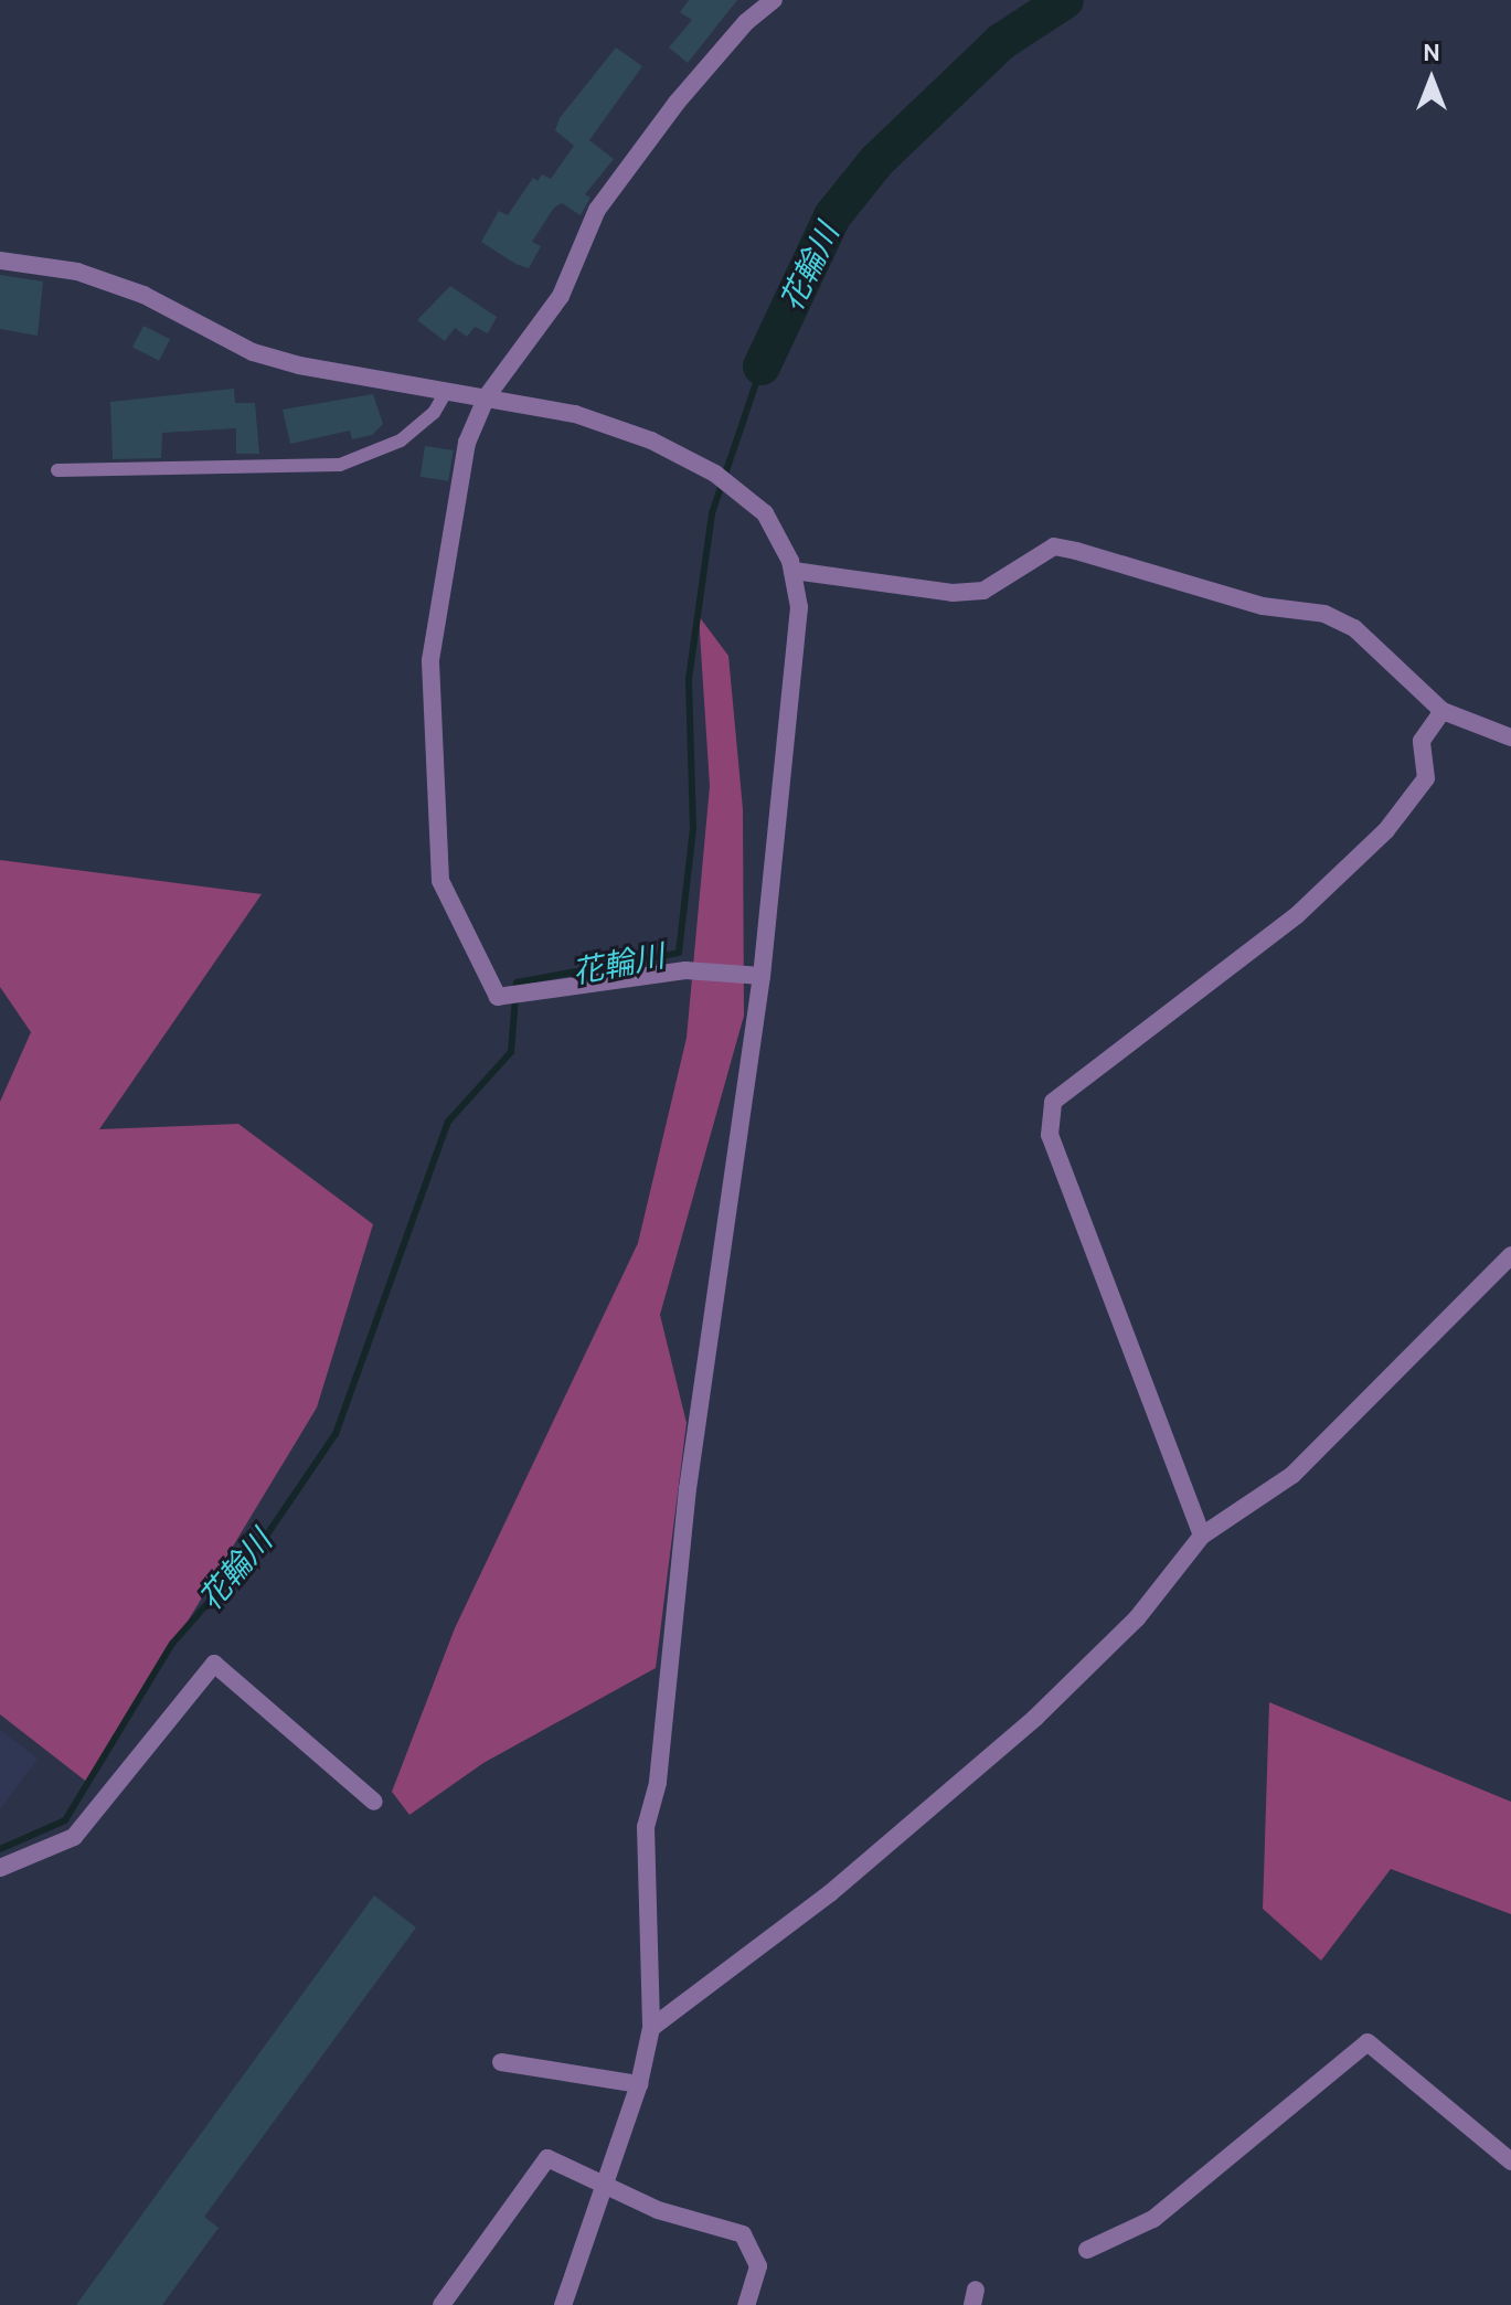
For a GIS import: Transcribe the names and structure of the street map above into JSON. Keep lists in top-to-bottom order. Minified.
{"water":["花輪川"],"north":"top"}
